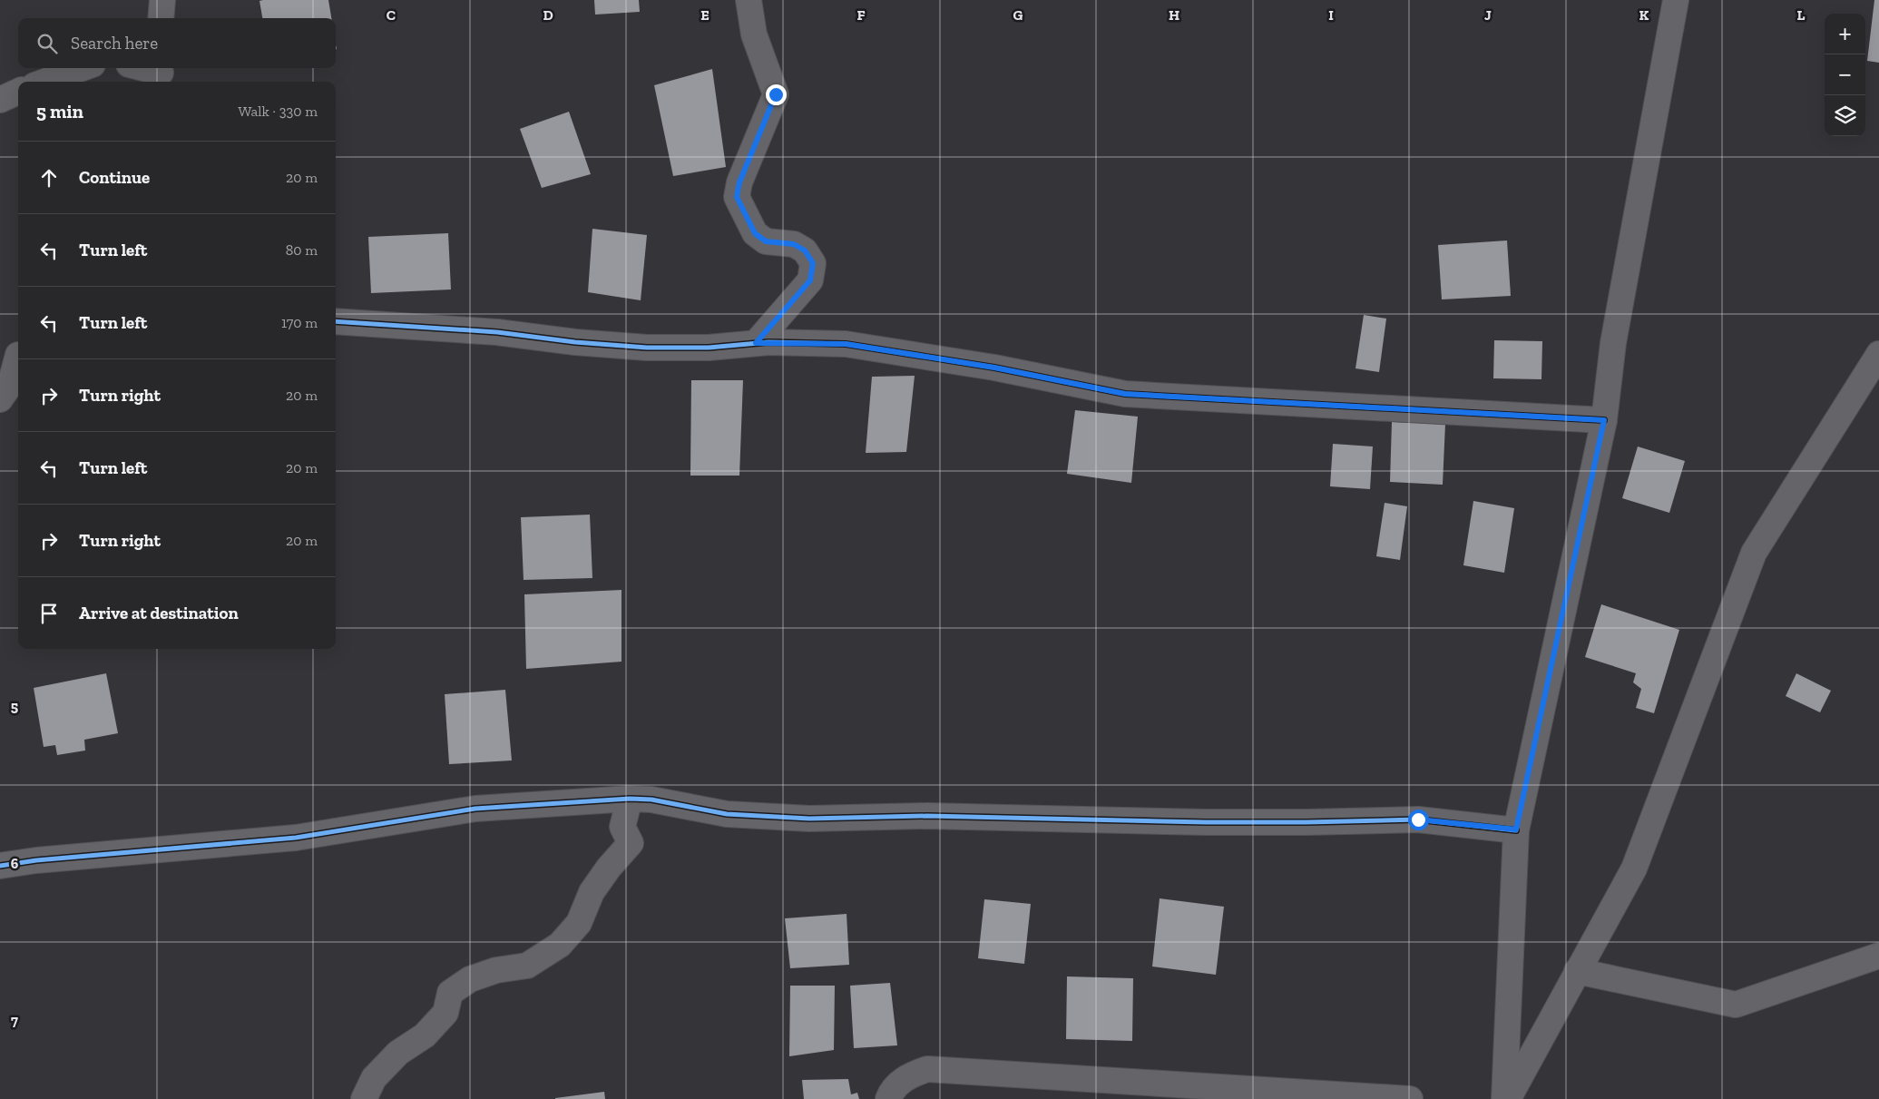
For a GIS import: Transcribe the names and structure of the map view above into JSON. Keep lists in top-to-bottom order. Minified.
{"page":{"map_buttons":["+","−"],"search":"Search here","heading":["5 min","Walk · 330 m"],"list":[["Continue","20 m"],["Turn left","80 m"],["Turn left","170 m"],["Turn right","20 m"],["Turn left","20 m"],["Turn right","20 m"],"Arrive at destination"]},"grid":{"columns":["C","D","E","F","G","H","I","J","K","L"],"rows":["5","6","7"]}}
